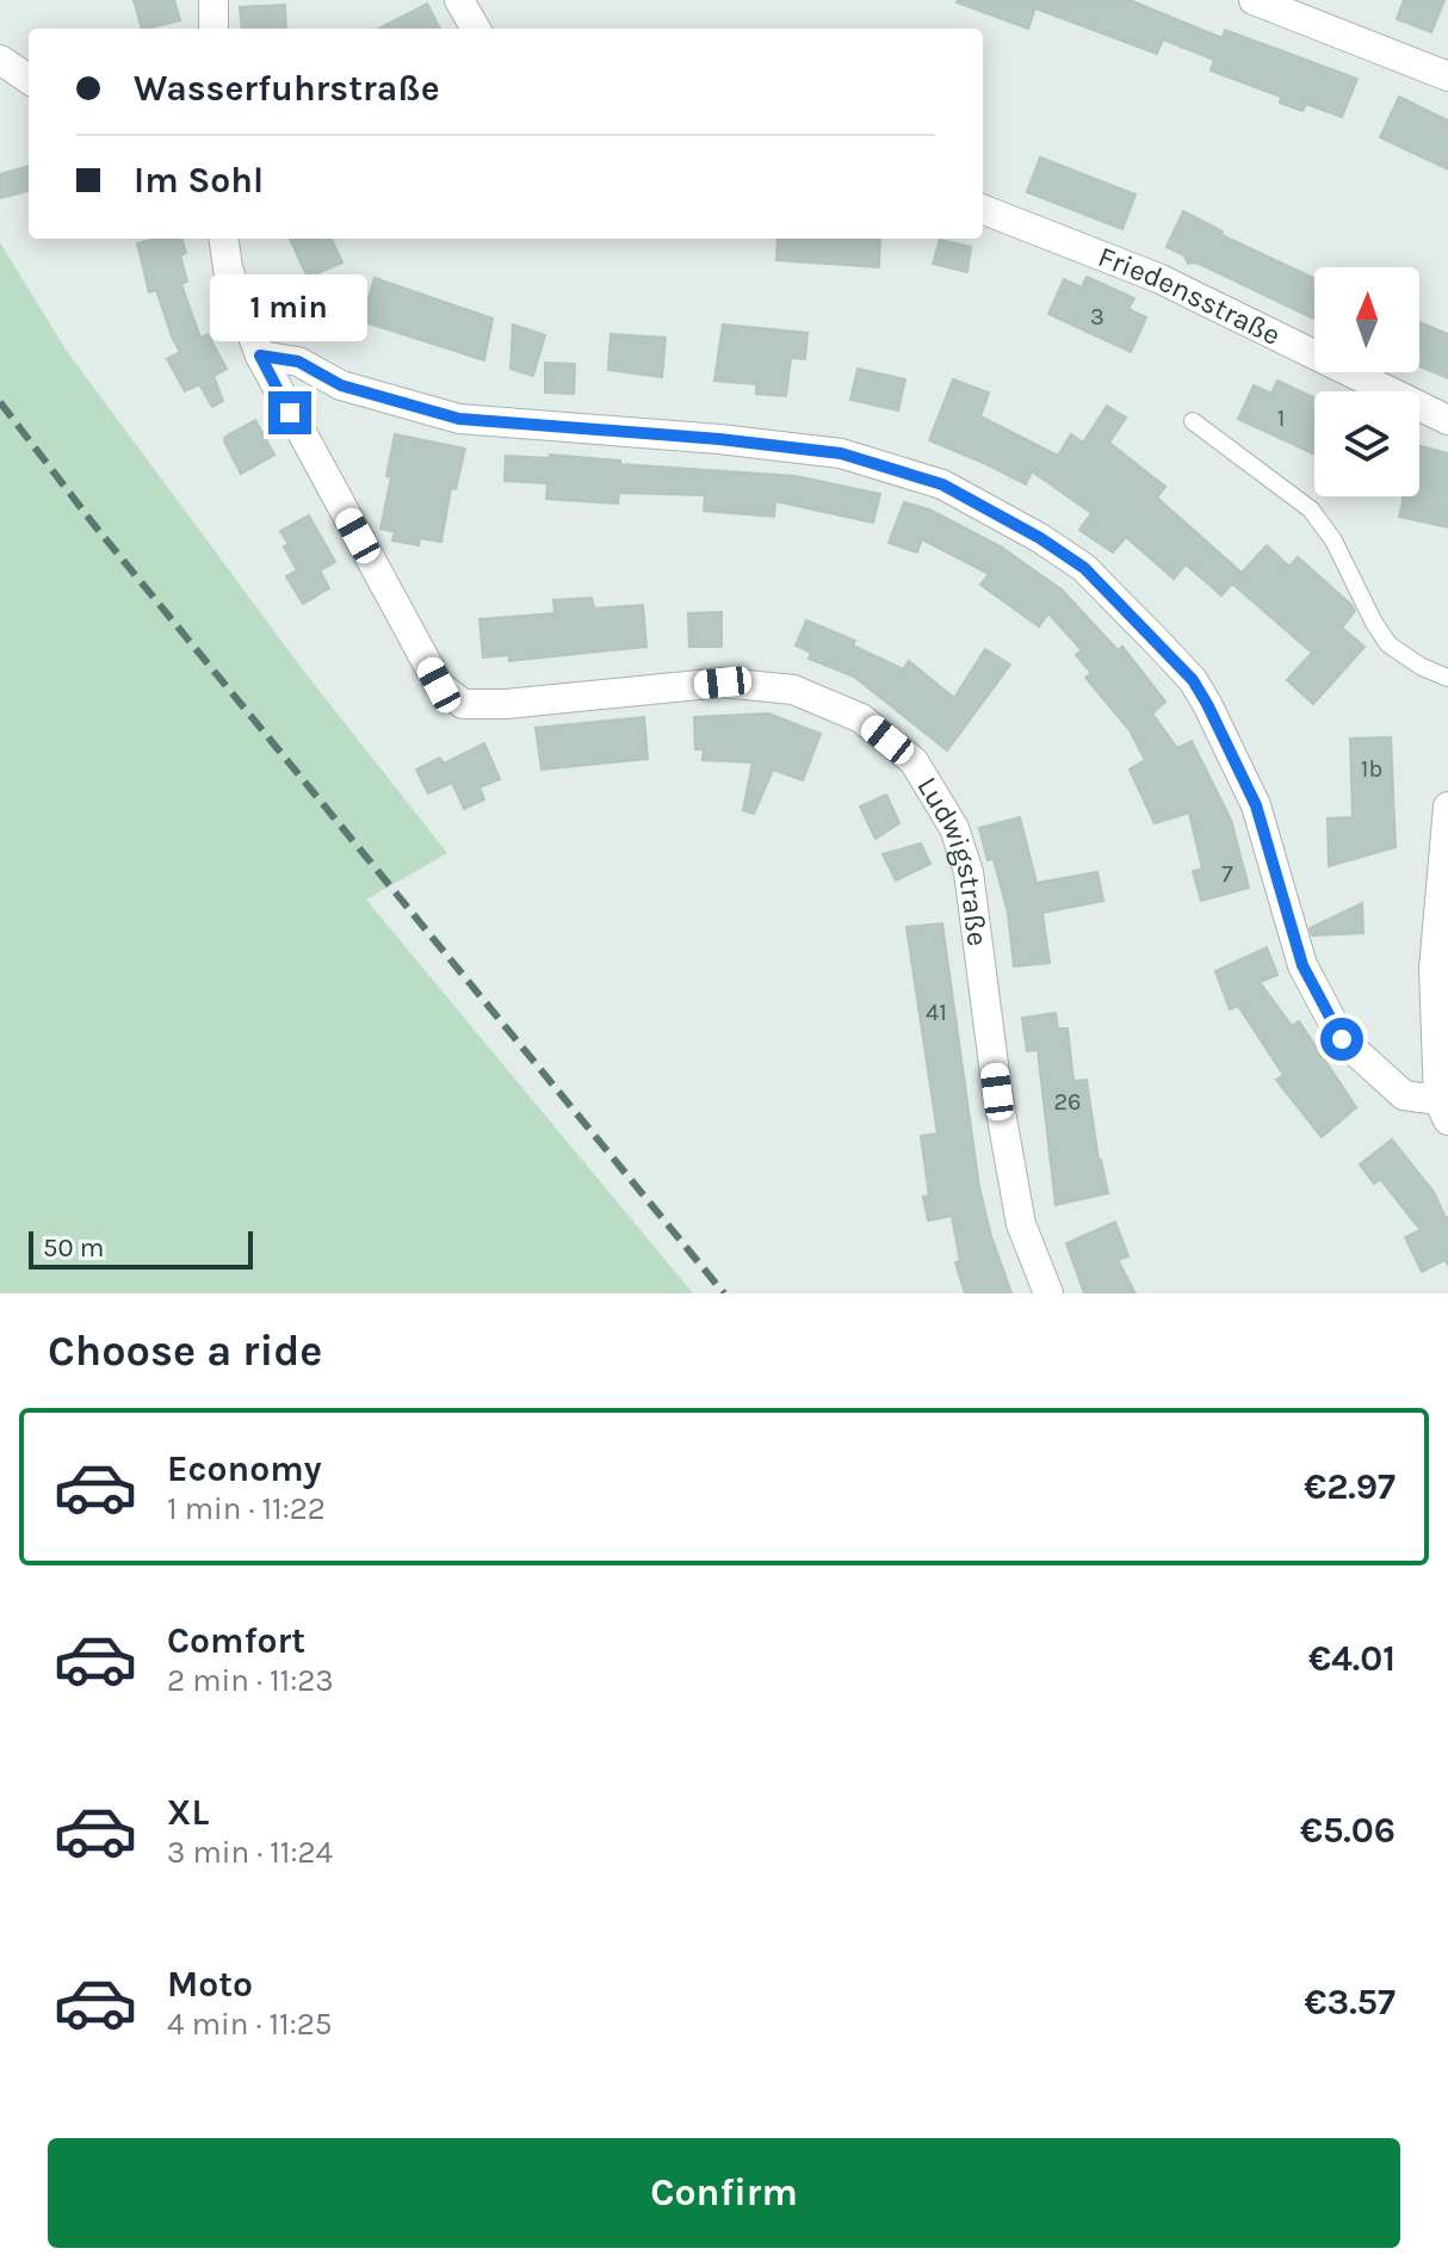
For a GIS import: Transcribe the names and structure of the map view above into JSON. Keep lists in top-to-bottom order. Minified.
{"streets":{"street":["Friedensstraße","Ludwigstraße"]},"house_numbers":["3","1","1b","7","41","26"],"scale_bar":"50 m","north":"top","page":{"banner":["Wasserfuhrstraße","Im Sohl"],"bubble":"1 min","scale":"50 m","heading":"Choose a ride","list":[{"name":"Economy","note":"1 min · 11:22","value":"€2.97"},{"name":"Comfort","note":"2 min · 11:23","value":"€4.01"},{"name":"XL","note":"3 min · 11:24","value":"€5.06"},{"name":"Moto","note":"4 min · 11:25","value":"€3.57"}],"buttons":"Confirm"}}
